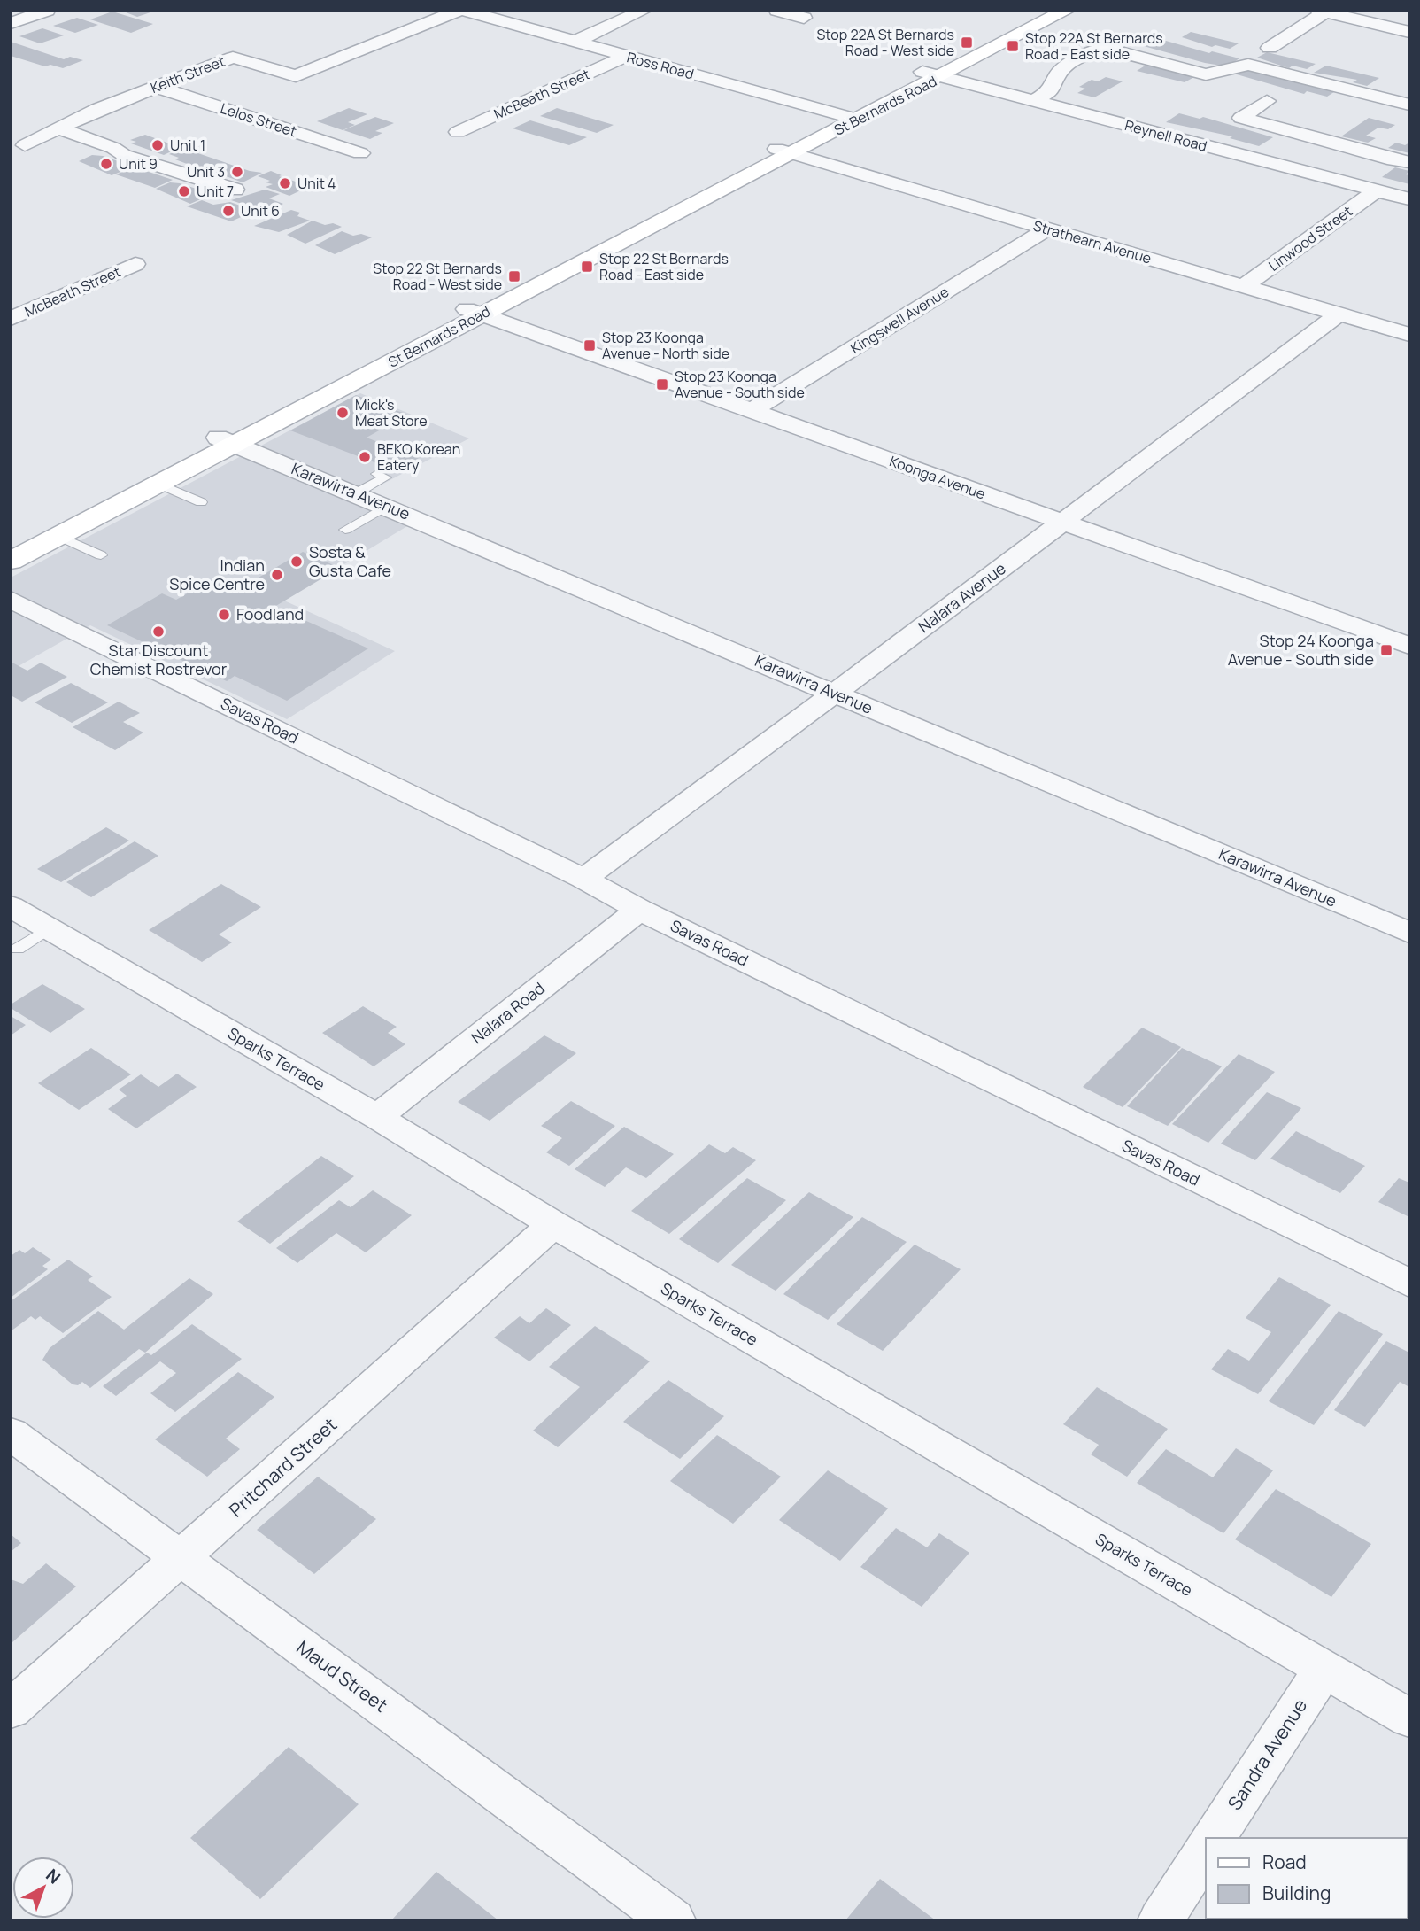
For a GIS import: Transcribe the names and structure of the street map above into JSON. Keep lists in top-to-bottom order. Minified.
{"streets":{"main road":["St Bernards Road"],"street":["Ross Road","Keith Street","McBeath Street","Lelos Street","Reynell Road","Linwood Street","Strathearn Avenue","Kingswell Avenue","Koonga Avenue","Karawirra Avenue","Nalara Avenue","Savas Road","Nalara Road","Sparks Terrace","Pritchard Street","Maud Street","Sandra Avenue"]},"crossings":[["Ross Road","McBeath Street"],["Ross Road","St Bernards Road"],["Keith Street","Lelos Street"],["St Bernards Road","Reynell Road"],["St Bernards Road","Strathearn Avenue"],["St Bernards Road","Koonga Avenue"],["St Bernards Road","Karawirra Avenue"],["Reynell Road","Linwood Street"],["Linwood Street","Strathearn Avenue"],["Strathearn Avenue","Kingswell Avenue"],["Strathearn Avenue","Nalara Avenue"],["Kingswell Avenue","Koonga Avenue"],["Koonga Avenue","Nalara Avenue"],["Karawirra Avenue","Nalara Avenue"],["Nalara Avenue","Savas Road"],["Savas Road","Nalara Road"],["Nalara Road","Sparks Terrace"],["Sparks Terrace","Pritchard Street"],["Sparks Terrace","Sandra Avenue"],["Pritchard Street","Maud Street"]],"places":{"transit":["Stop 22A St Bernards Road - West side","Stop 22A St Bernards Road - East side","Stop 22 St Bernards Road - East side","Stop 22 St Bernards Road - West side","Stop 23 Koonga Avenue - North side","Stop 23 Koonga Avenue - South side","Stop 24 Koonga Avenue - South side"],"other":["Unit 1","Unit 9","Unit 3","Unit 4","Unit 7","Unit 6","Mick's Meat Store","BEKO Korean Eatery","Sosta & Gusta Cafe","Indian Spice Centre","Foodland","Star Discount Chemist Rostrevor"]},"legend":["Road","Building"],"north":"top right"}
